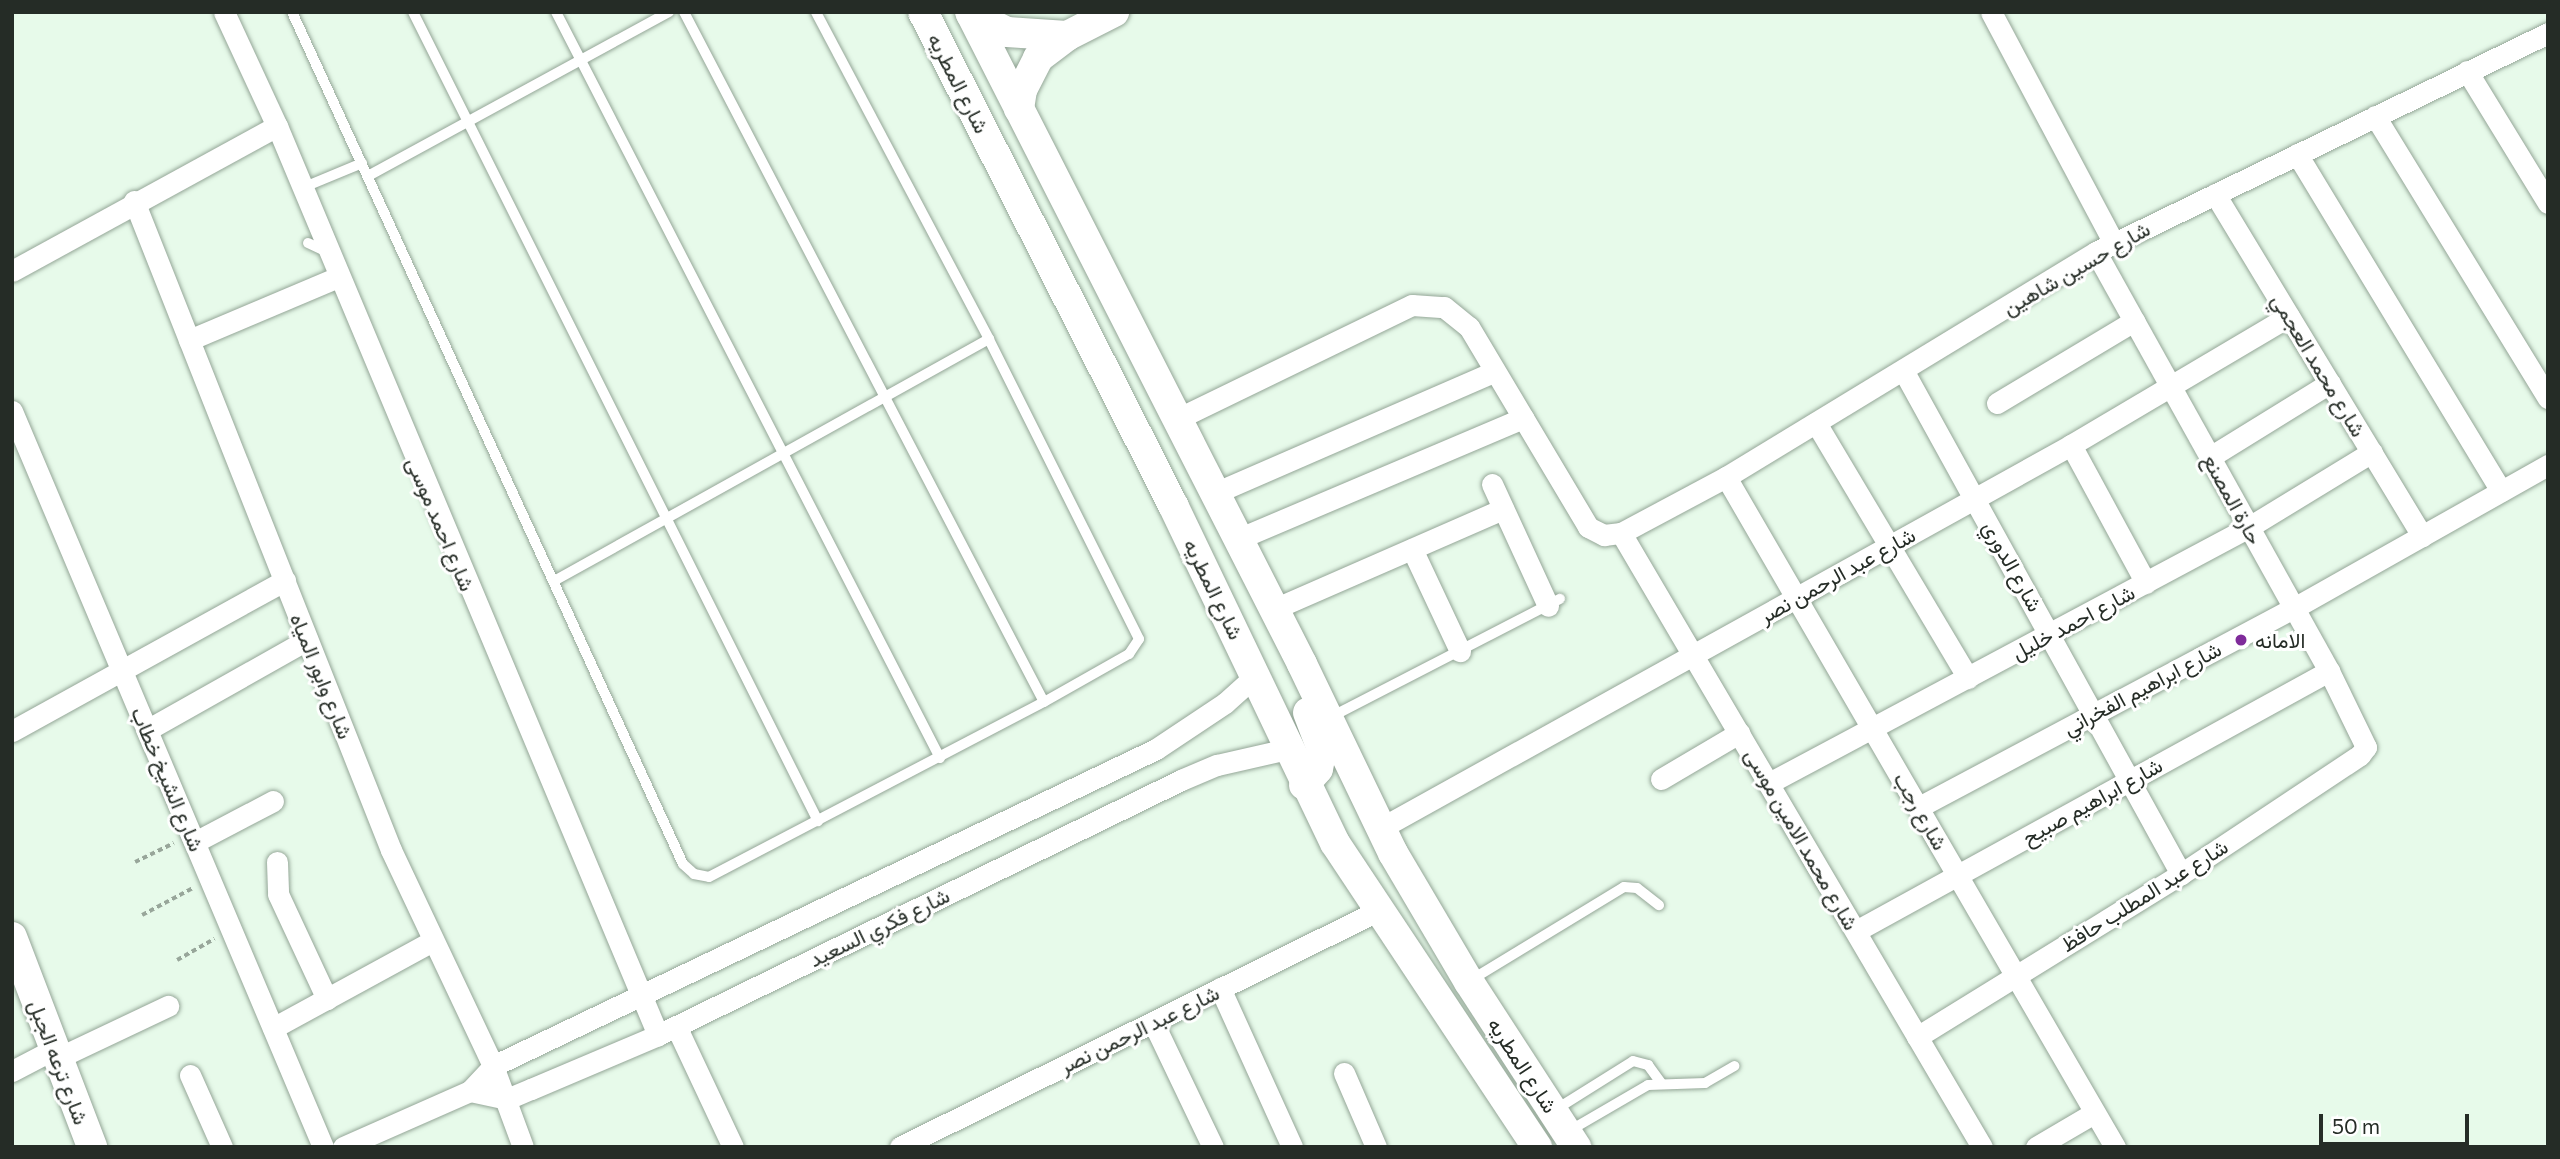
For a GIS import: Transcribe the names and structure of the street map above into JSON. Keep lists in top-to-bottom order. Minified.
{"streets":{"main road":["شارع المطريه","شارع ترعه الجبل"],"street":["شارع حسين شاهين","شارع محمد العجمي","حارة المصنع","شارع احمد موسى","شارع الدوري","شارع عبد الرحمن نصر","شارع احمد خليل","شارع وابور المياه","شارع ابراهيم الفخراني","شارع الشيخ خطاب","شارع ابراهيم صبيح","شارع رجب","شارع محمد الامين موسى","شارع عبد المطلب حافظ","شارع فكري السعيد"]},"crossings":[["شارع المطريه","شارع عبد الرحمن نصر"],["شارع المطريه","شارع فكري السعيد"],["شارع حسين شاهين","شارع محمد العجمي"],["شارع حسين شاهين","حارة المصنع"],["شارع حسين شاهين","شارع الدوري"],["شارع حسين شاهين","شارع رجب"],["شارع حسين شاهين","شارع محمد الامين موسى"],["شارع محمد العجمي","شارع عبد الرحمن نصر"],["شارع محمد العجمي","شارع احمد خليل"],["شارع محمد العجمي","شارع ابراهيم الفخراني"],["حارة المصنع","شارع عبد الرحمن نصر"],["حارة المصنع","شارع احمد خليل"],["حارة المصنع","شارع ابراهيم الفخراني"],["حارة المصنع","شارع ابراهيم صبيح"],["حارة المصنع","شارع عبد المطلب حافظ"],["شارع احمد موسى","شارع فكري السعيد"],["شارع الدوري","شارع عبد الرحمن نصر"],["شارع الدوري","شارع احمد خليل"],["شارع الدوري","شارع ابراهيم الفخراني"],["شارع الدوري","شارع ابراهيم صبيح"],["شارع الدوري","شارع عبد المطلب حافظ"],["شارع عبد الرحمن نصر","شارع رجب"],["شارع عبد الرحمن نصر","شارع محمد الامين موسى"],["شارع احمد خليل","شارع رجب"],["شارع احمد خليل","شارع محمد الامين موسى"],["شارع وابور المياه","شارع فكري السعيد"],["شارع ابراهيم الفخراني","شارع رجب"],["شارع ابراهيم صبيح","شارع رجب"],["شارع ابراهيم صبيح","شارع محمد الامين موسى"],["شارع رجب","شارع عبد المطلب حافظ"],["شارع محمد الامين موسى","شارع عبد المطلب حافظ"]],"places":["الامانه"],"scale_bar":"50 m"}
